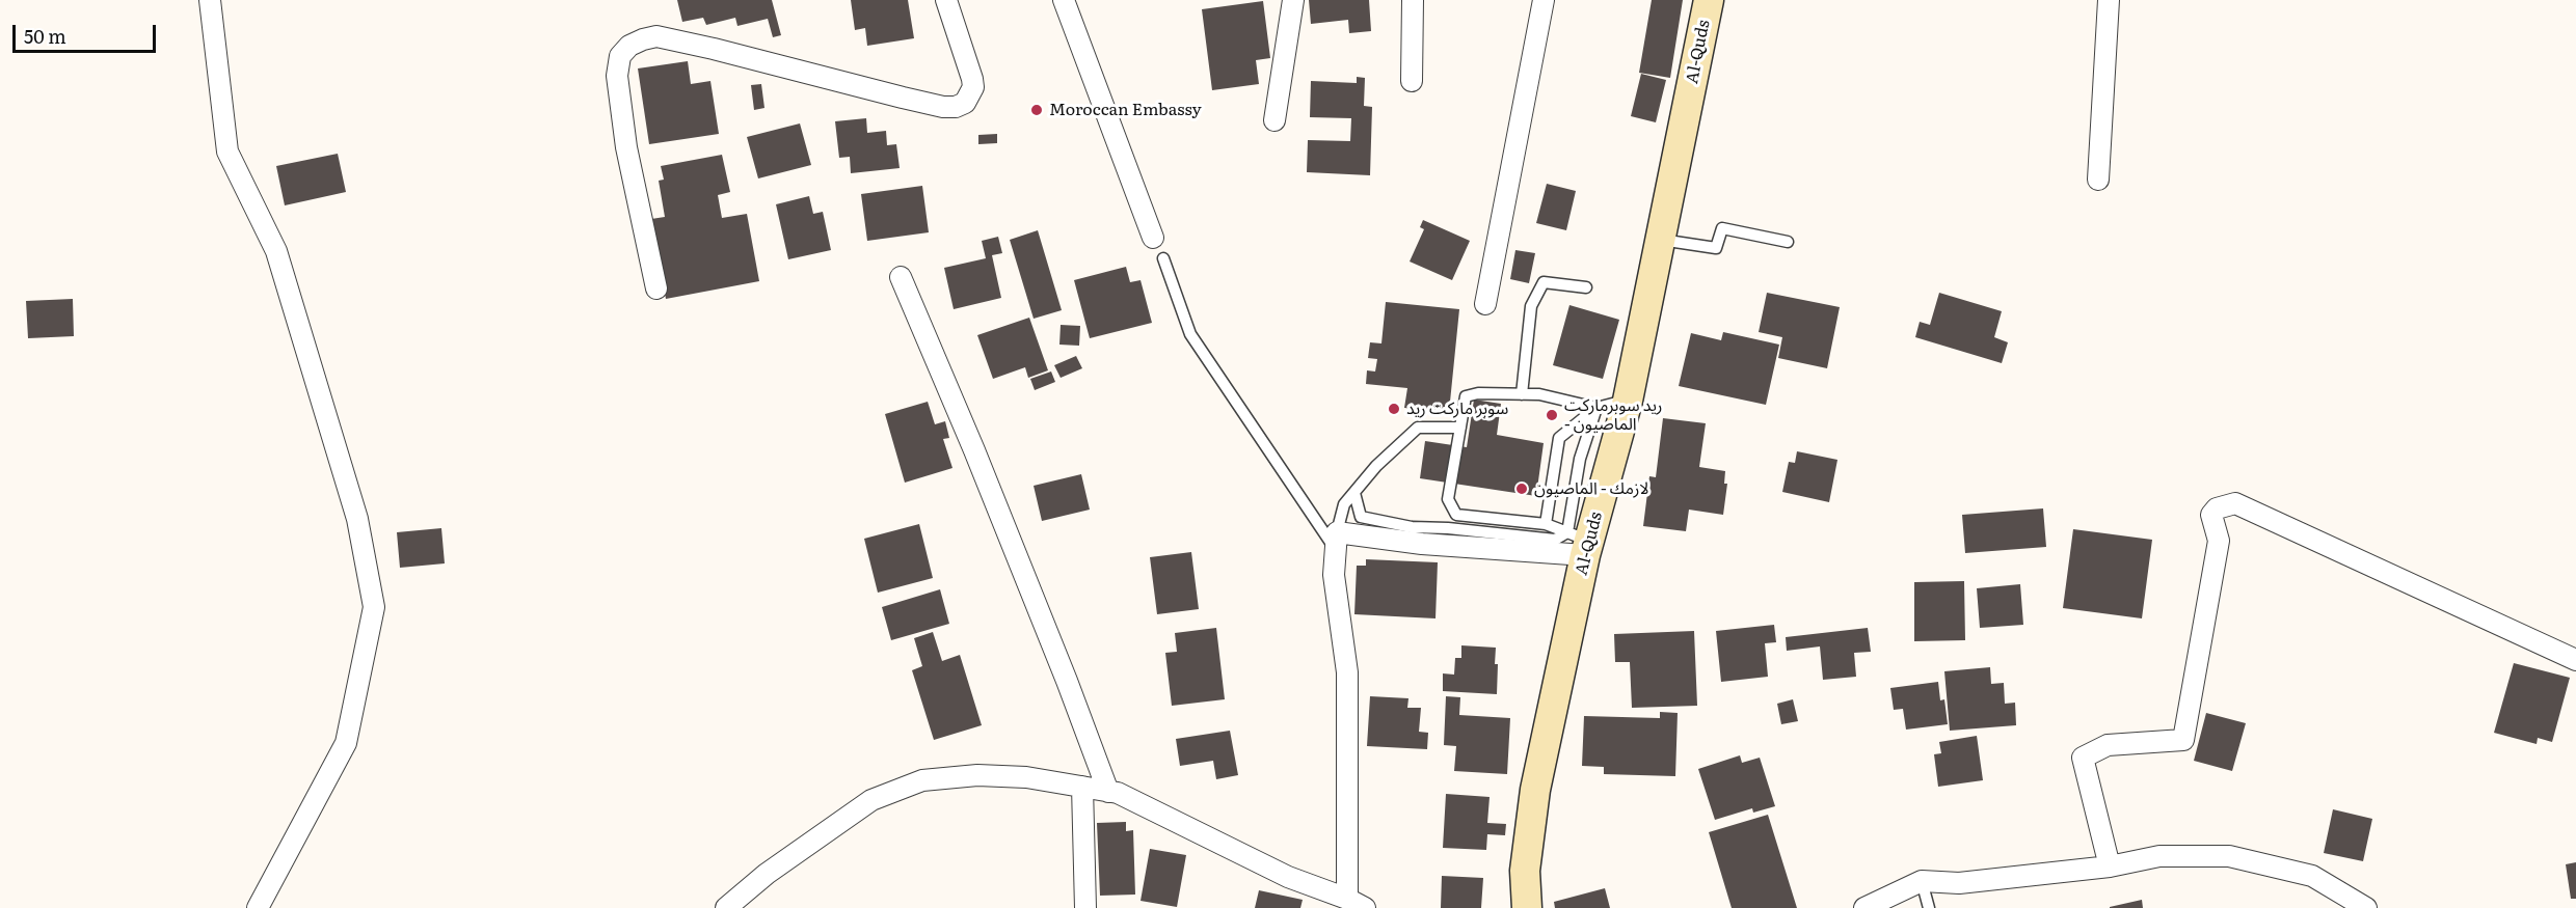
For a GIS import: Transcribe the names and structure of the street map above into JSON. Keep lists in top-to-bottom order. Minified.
{"streets":{"street":["Al-Quds"]},"places":["Moroccan Embassy","سوبر ماركت ريد","ريد سوبرماركت - الماصيون","لازمك - الماصيون"],"scale_bar":"50 m"}
